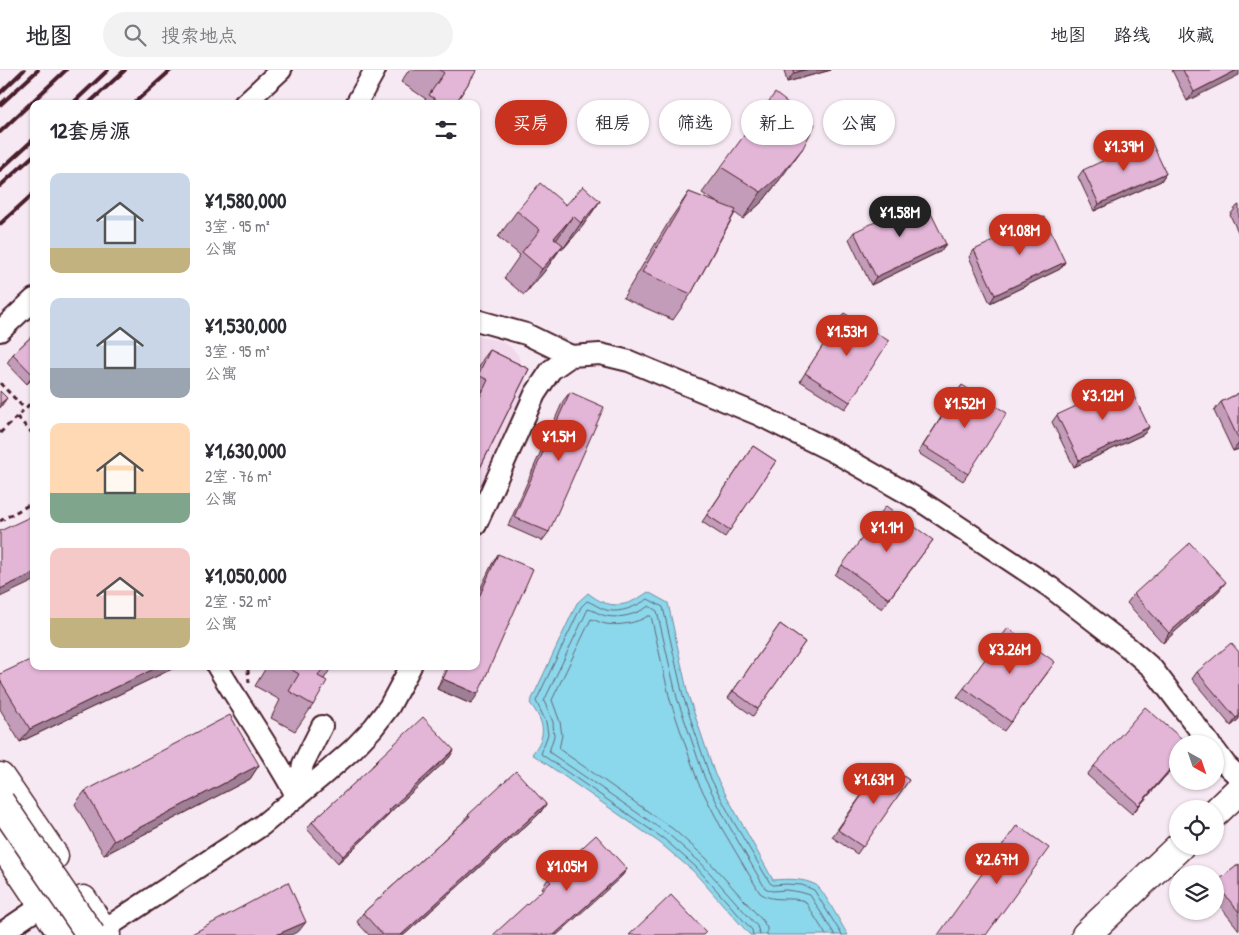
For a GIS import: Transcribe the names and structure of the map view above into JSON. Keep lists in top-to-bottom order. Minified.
{"north":"bottom right","page":{"header":"地图","search":"搜索地点","nav":["地图","路线","收藏"],"chip":["买房","租房","筛选","新上","公寓"],"heading":"12套房源","price":["¥1.39M","¥1.58M","¥1.08M","¥1.53M","¥3.12M","¥1.52M","¥1.5M","¥1.1M","¥3.26M","¥1.63M","¥2.67M","¥1.05M"],"list":[{"name":"¥1,580,000","note":"3室 · 95 m² · 公寓"},{"name":"¥1,530,000","note":"3室 · 95 m² · 公寓"},{"name":"¥1,630,000","note":"2室 · 76 m² · 公寓"},{"name":"¥1,050,000","note":"2室 · 52 m² · 公寓"}]}}
